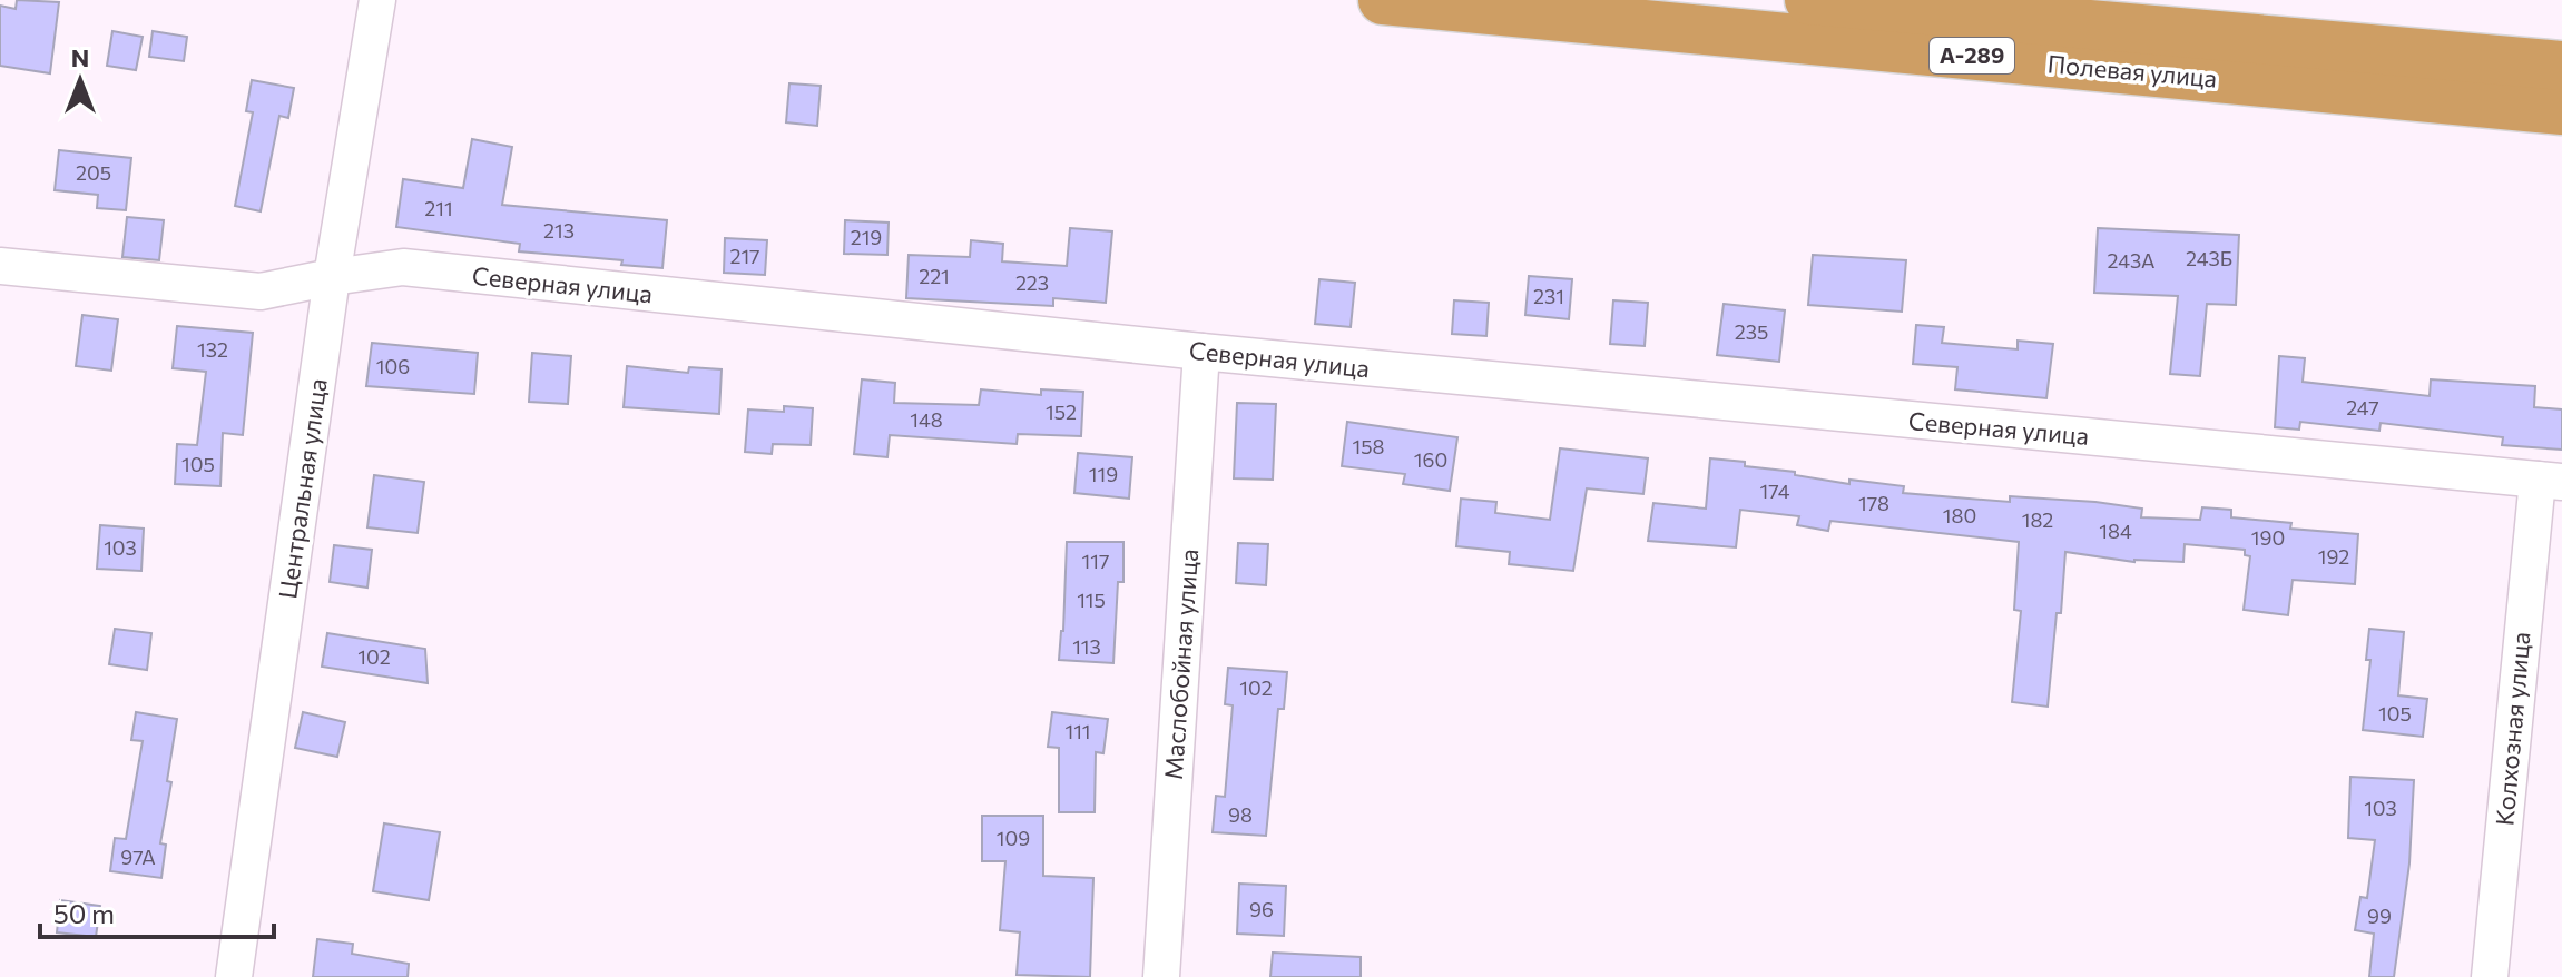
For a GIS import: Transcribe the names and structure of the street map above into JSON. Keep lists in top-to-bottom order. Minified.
{"streets":{"highway":["А-289","Полевая улица"],"street":["Северная улица","Центральная улица","Маслобойная улица","Колхозная улица"]},"crossings":[["Северная улица","Центральная улица"],["Северная улица","Маслобойная улица"],["Северная улица","Колхозная улица"]],"house_numbers":["205","211","213","219","217","243Б","243А","221","223","231","235","132","106","247","152","148","158","160","105","119","174","178","180","182","184","190","103","192","117","115","113","102","102","105","111","103","98","109","97А","96","99"],"scale_bar":"50 m","north":"top"}
